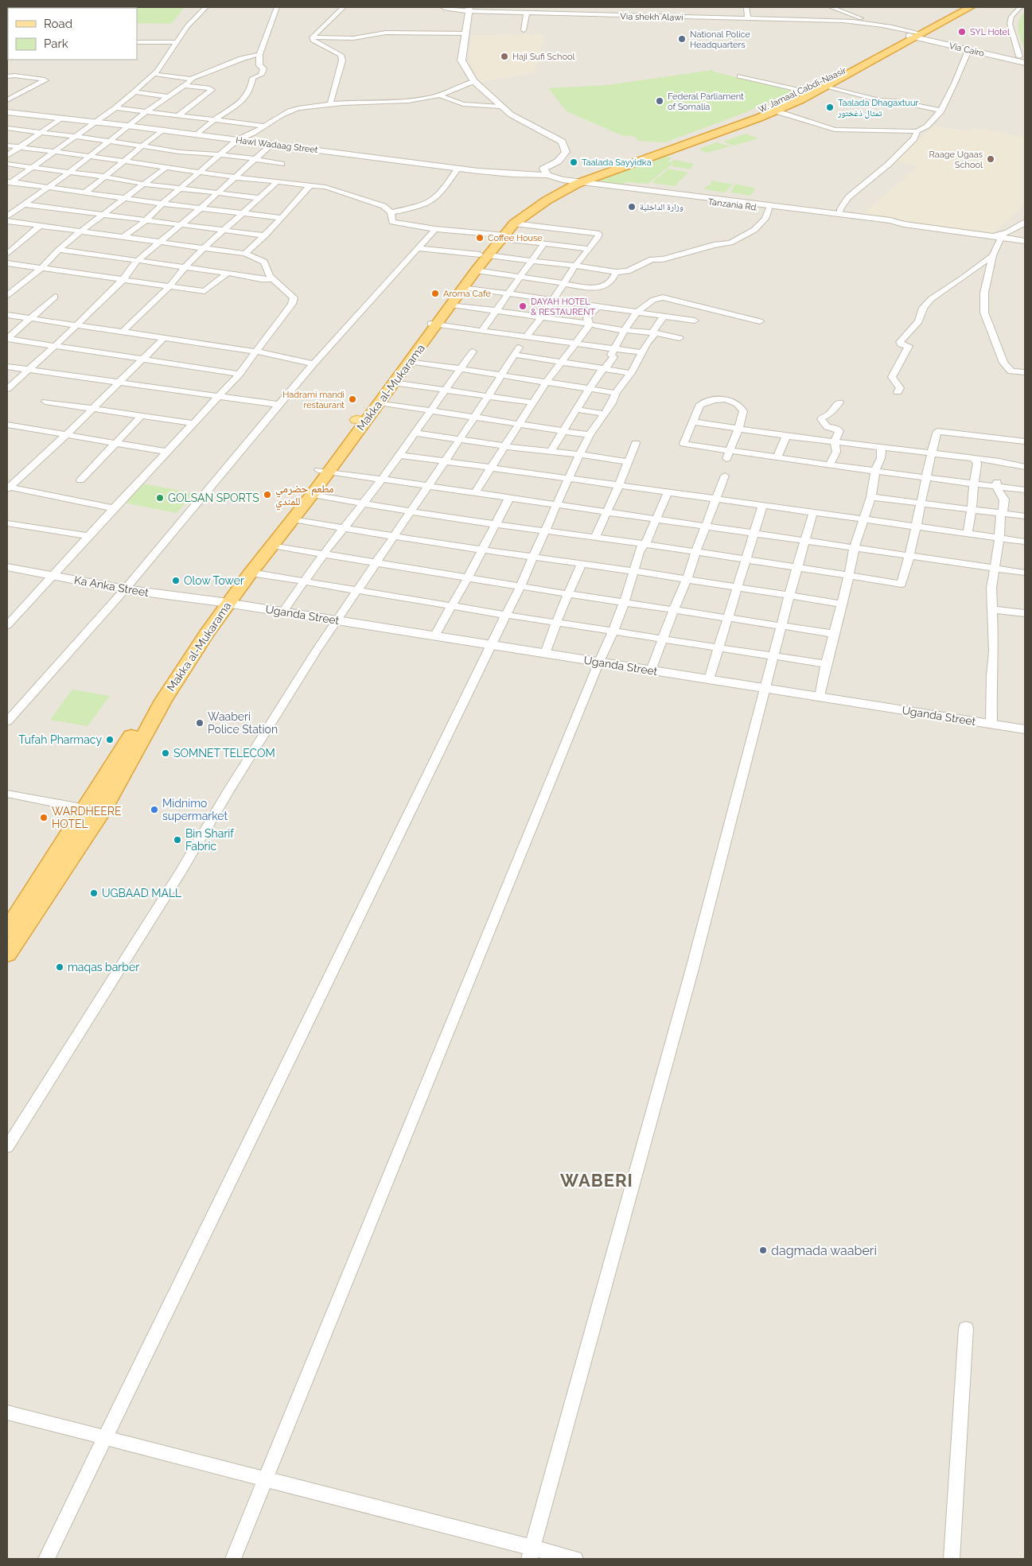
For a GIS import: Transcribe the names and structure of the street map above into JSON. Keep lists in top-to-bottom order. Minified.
{"streets":{"highway":["W. Jamaal Cabdi-Naasir","Makka al-Mukarama"],"street":["Via shekh Alawi","Via Cairo","Hawl Wadaag Street","Tanzania Rd.","Ka Anka Street","Uganda Street"]},"crossings":[["Via shekh Alawi","Via Cairo"],["Via Cairo","W. Jamaal Cabdi-Naasir"],["W. Jamaal Cabdi-Naasir","Tanzania Rd."],["W. Jamaal Cabdi-Naasir","Makka al-Mukarama"],["Hawl Wadaag Street","Tanzania Rd."],["Tanzania Rd.","Makka al-Mukarama"],["Makka al-Mukarama","Ka Anka Street"],["Makka al-Mukarama","Uganda Street"],["Ka Anka Street","Uganda Street"]],"districts":["WABERI"],"places":["SYL Hotel","National Police Headquarters","Haji Sufi School","Federal Parliament of Somalia","Taalada Dhagaxtuur تمثال ذغختور","Raage Ugaas School","Taalada Sayyidka","وزارة الداخلية","Coffee House","Aroma Cafe","DAYAH HOTEL & RESTAURENT","Hadrami mandi restaurant","مطعم حضرمي للمندي","GOLSAN SPORTS","Olow Tower","Waaberi Police Station","Tufah Pharmacy","SOMNET TELECOM","Midnimo supermarket","WARDHEERE HOTEL","Bin Sharif Fabric","UGBAAD MALL","maqas barber","dagmada waaberi"],"legend":["Road","Park"]}
